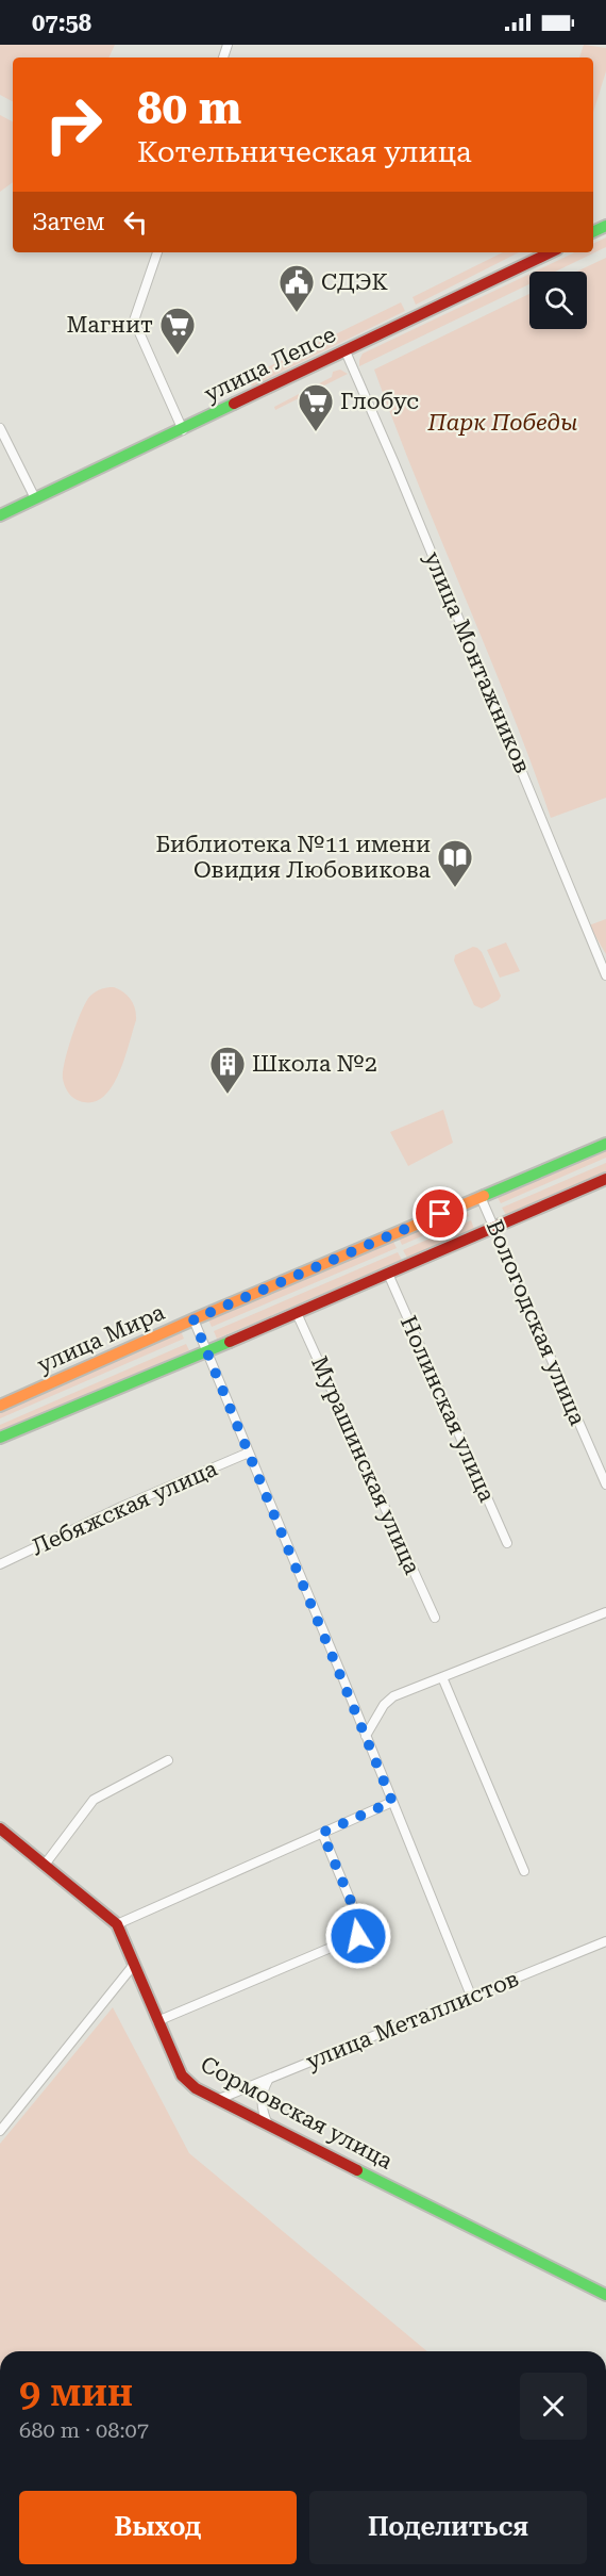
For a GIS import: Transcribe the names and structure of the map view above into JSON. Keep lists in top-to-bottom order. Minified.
{"streets":{"street":["улица Лепсе","улица Монтажников","Вологодская улица","улица Мира","Нолинская улица","Мурашинская улица","Лебяжская улица","улица Металлистов","Сормовская улица"]},"crossings":[["улица Лепсе","улица Монтажников"],["Вологодская улица","улица Мира"],["улица Металлистов","Сормовская улица"]],"parks":["Парк Победы"],"places":{"public building":["СДЭК"],"supermarket":["Магнит","Глобус"],"library":["Библиотека №11 имени Овидия Любовикова"],"building":["Школа №2"]},"page":{"status":"07:58","turn":["80 m","Котельническая улица"],"then":"Затем","heading":["9 мин","680 m · 08:07"],"buttons":["Выход","Поделиться"]}}
